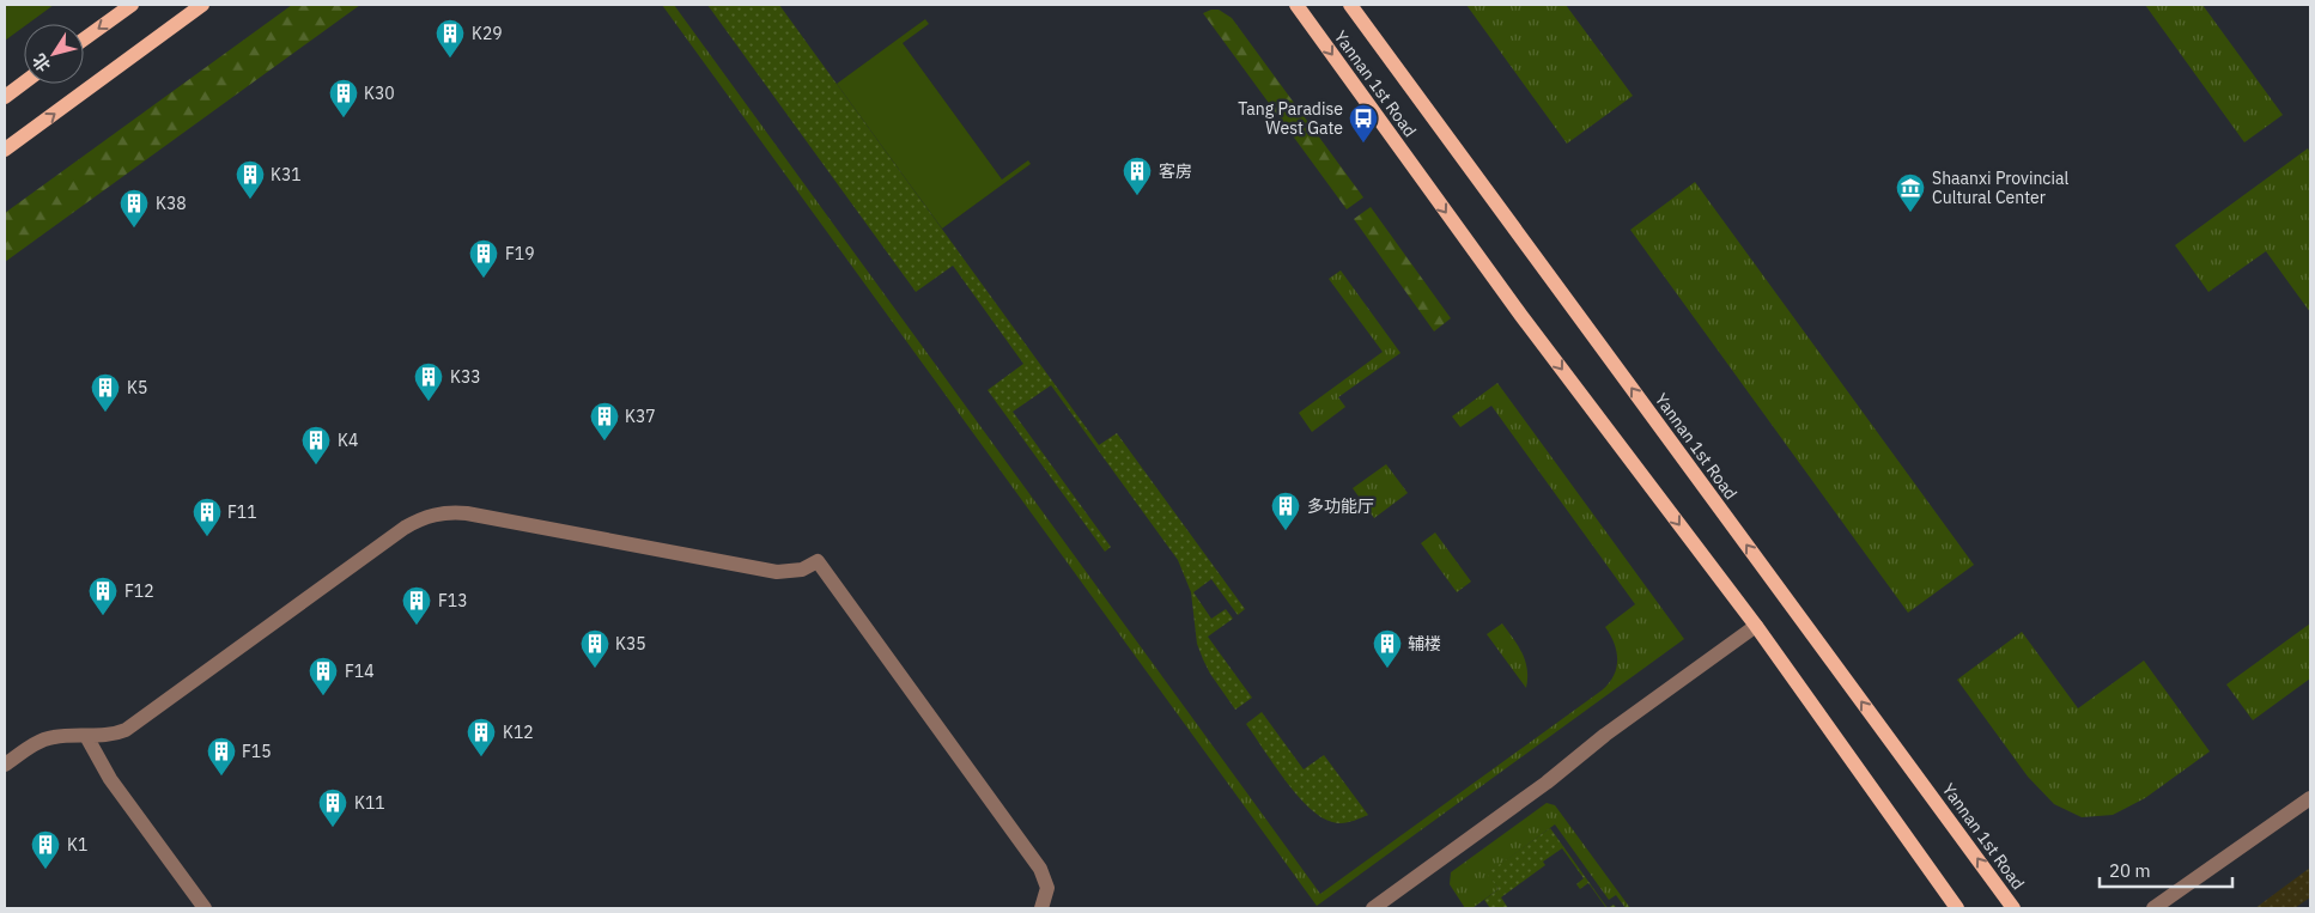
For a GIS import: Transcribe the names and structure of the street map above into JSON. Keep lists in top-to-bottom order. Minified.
{"streets":{"main road":["Yannan 1st Road"]},"places":{"building":["K29","K30","客房","K31","K38","F19","K33","K5","K37","K4","多功能厅","F11","F12","F13","K35","辅楼","F14","K12","F15","K11","K1"],"bus stop":["Tang Paradise West Gate"],"museum":["Shaanxi Provincial Cultural Center"]},"scale_bar":"20 m","north":"bottom left"}
